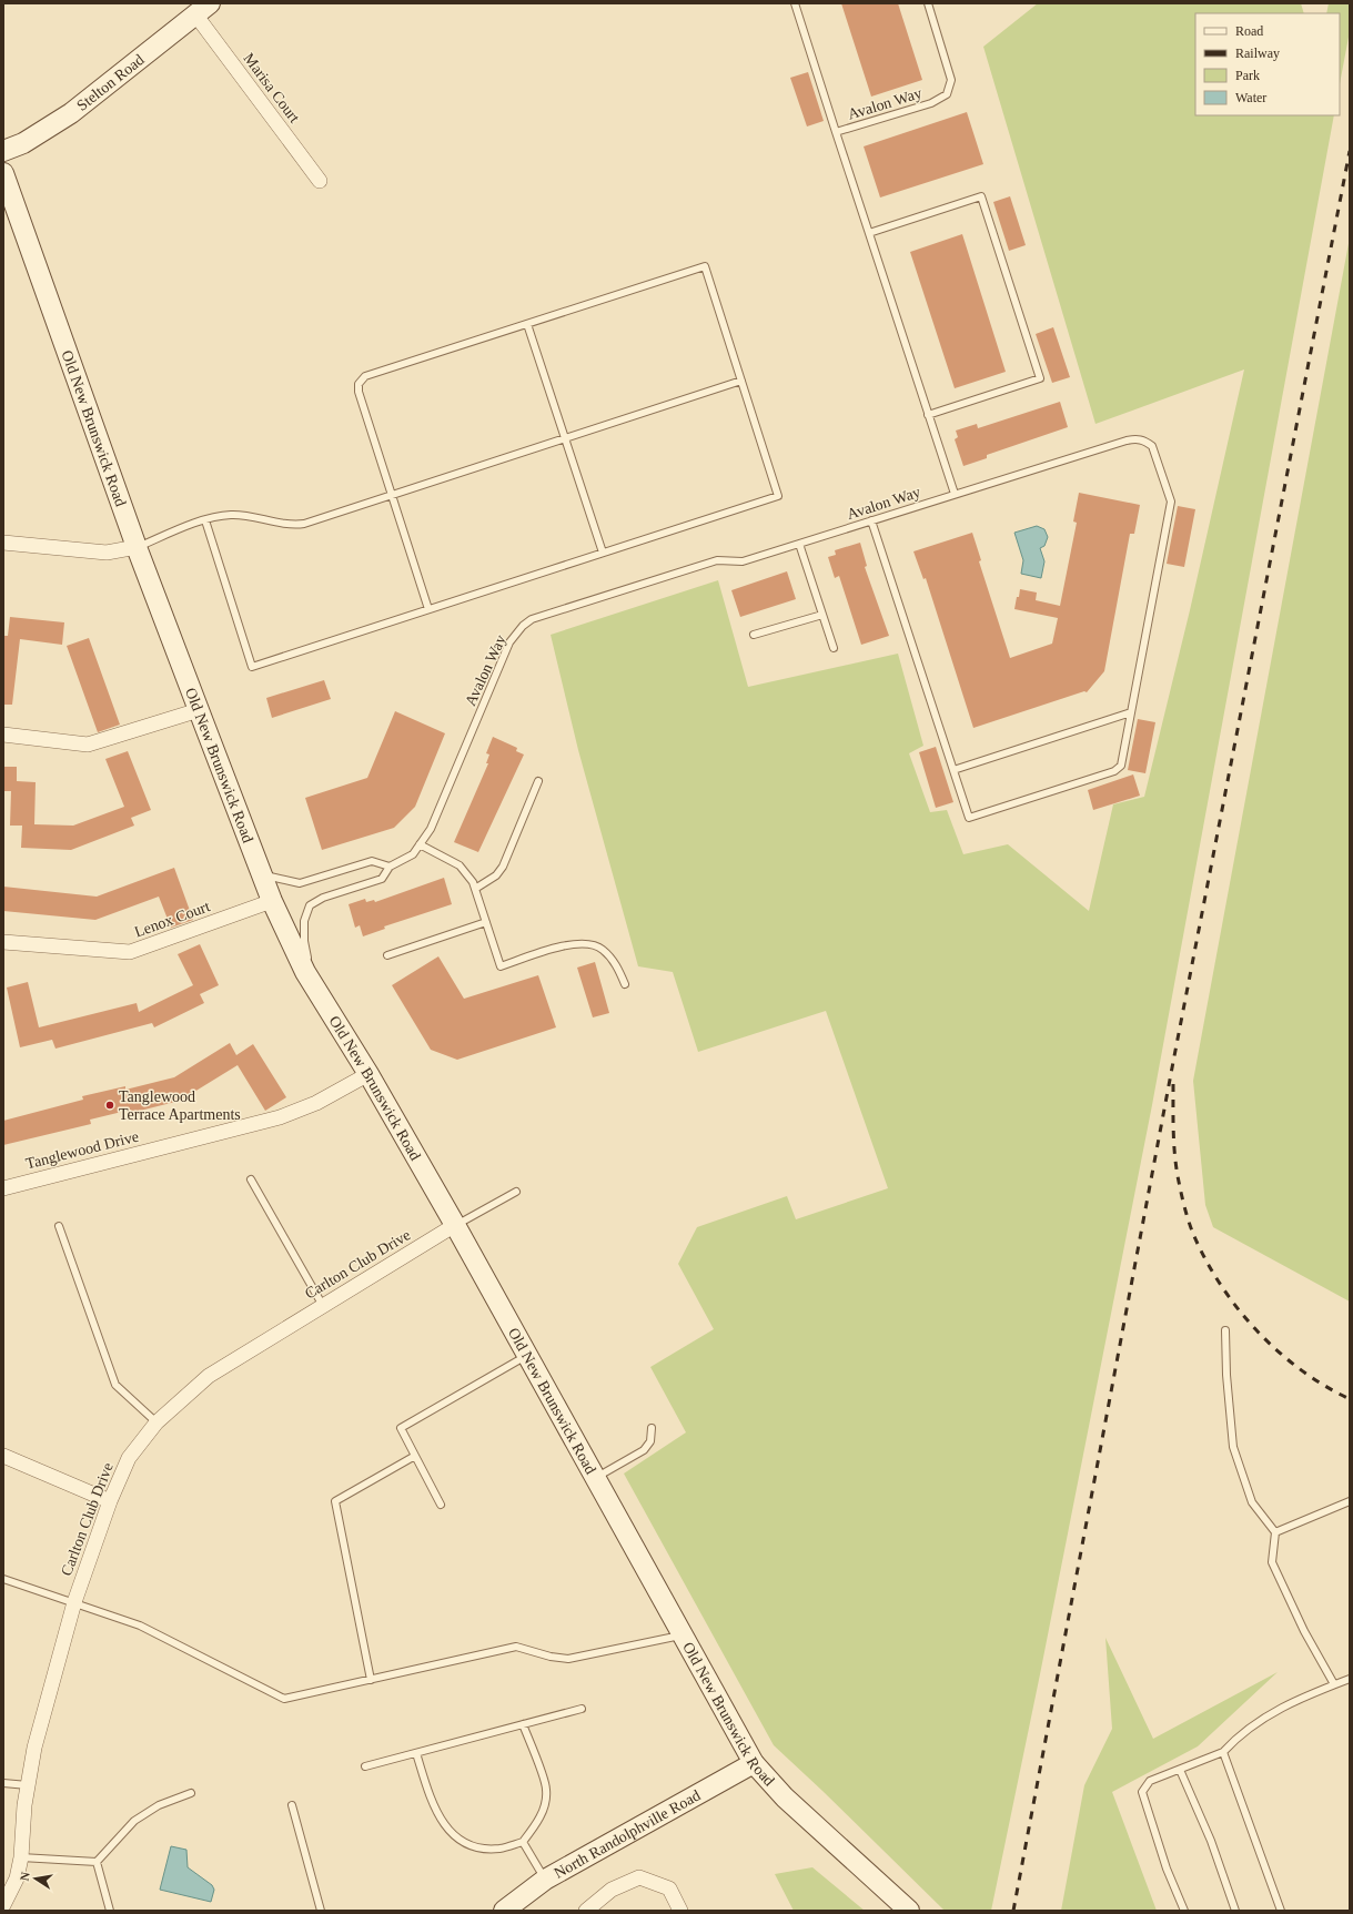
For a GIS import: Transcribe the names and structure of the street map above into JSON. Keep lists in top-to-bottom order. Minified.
{"streets":{"main road":["Stelton Road","Old New Brunswick Road","North Randolphville Road"],"street":["Marisa Court","Lenox Court","Tanglewood Drive","Carlton Club Drive"],"lane":["Avalon Way"]},"crossings":[["Stelton Road","Marisa Court"],["Avalon Way","Old New Brunswick Road"],["Old New Brunswick Road","Lenox Court"],["Old New Brunswick Road","Tanglewood Drive"],["Old New Brunswick Road","Carlton Club Drive"],["Old New Brunswick Road","North Randolphville Road"]],"places":["Tanglewood Terrace Apartments"],"legend":["Road","Railway","Park","Water"],"north":"left"}
